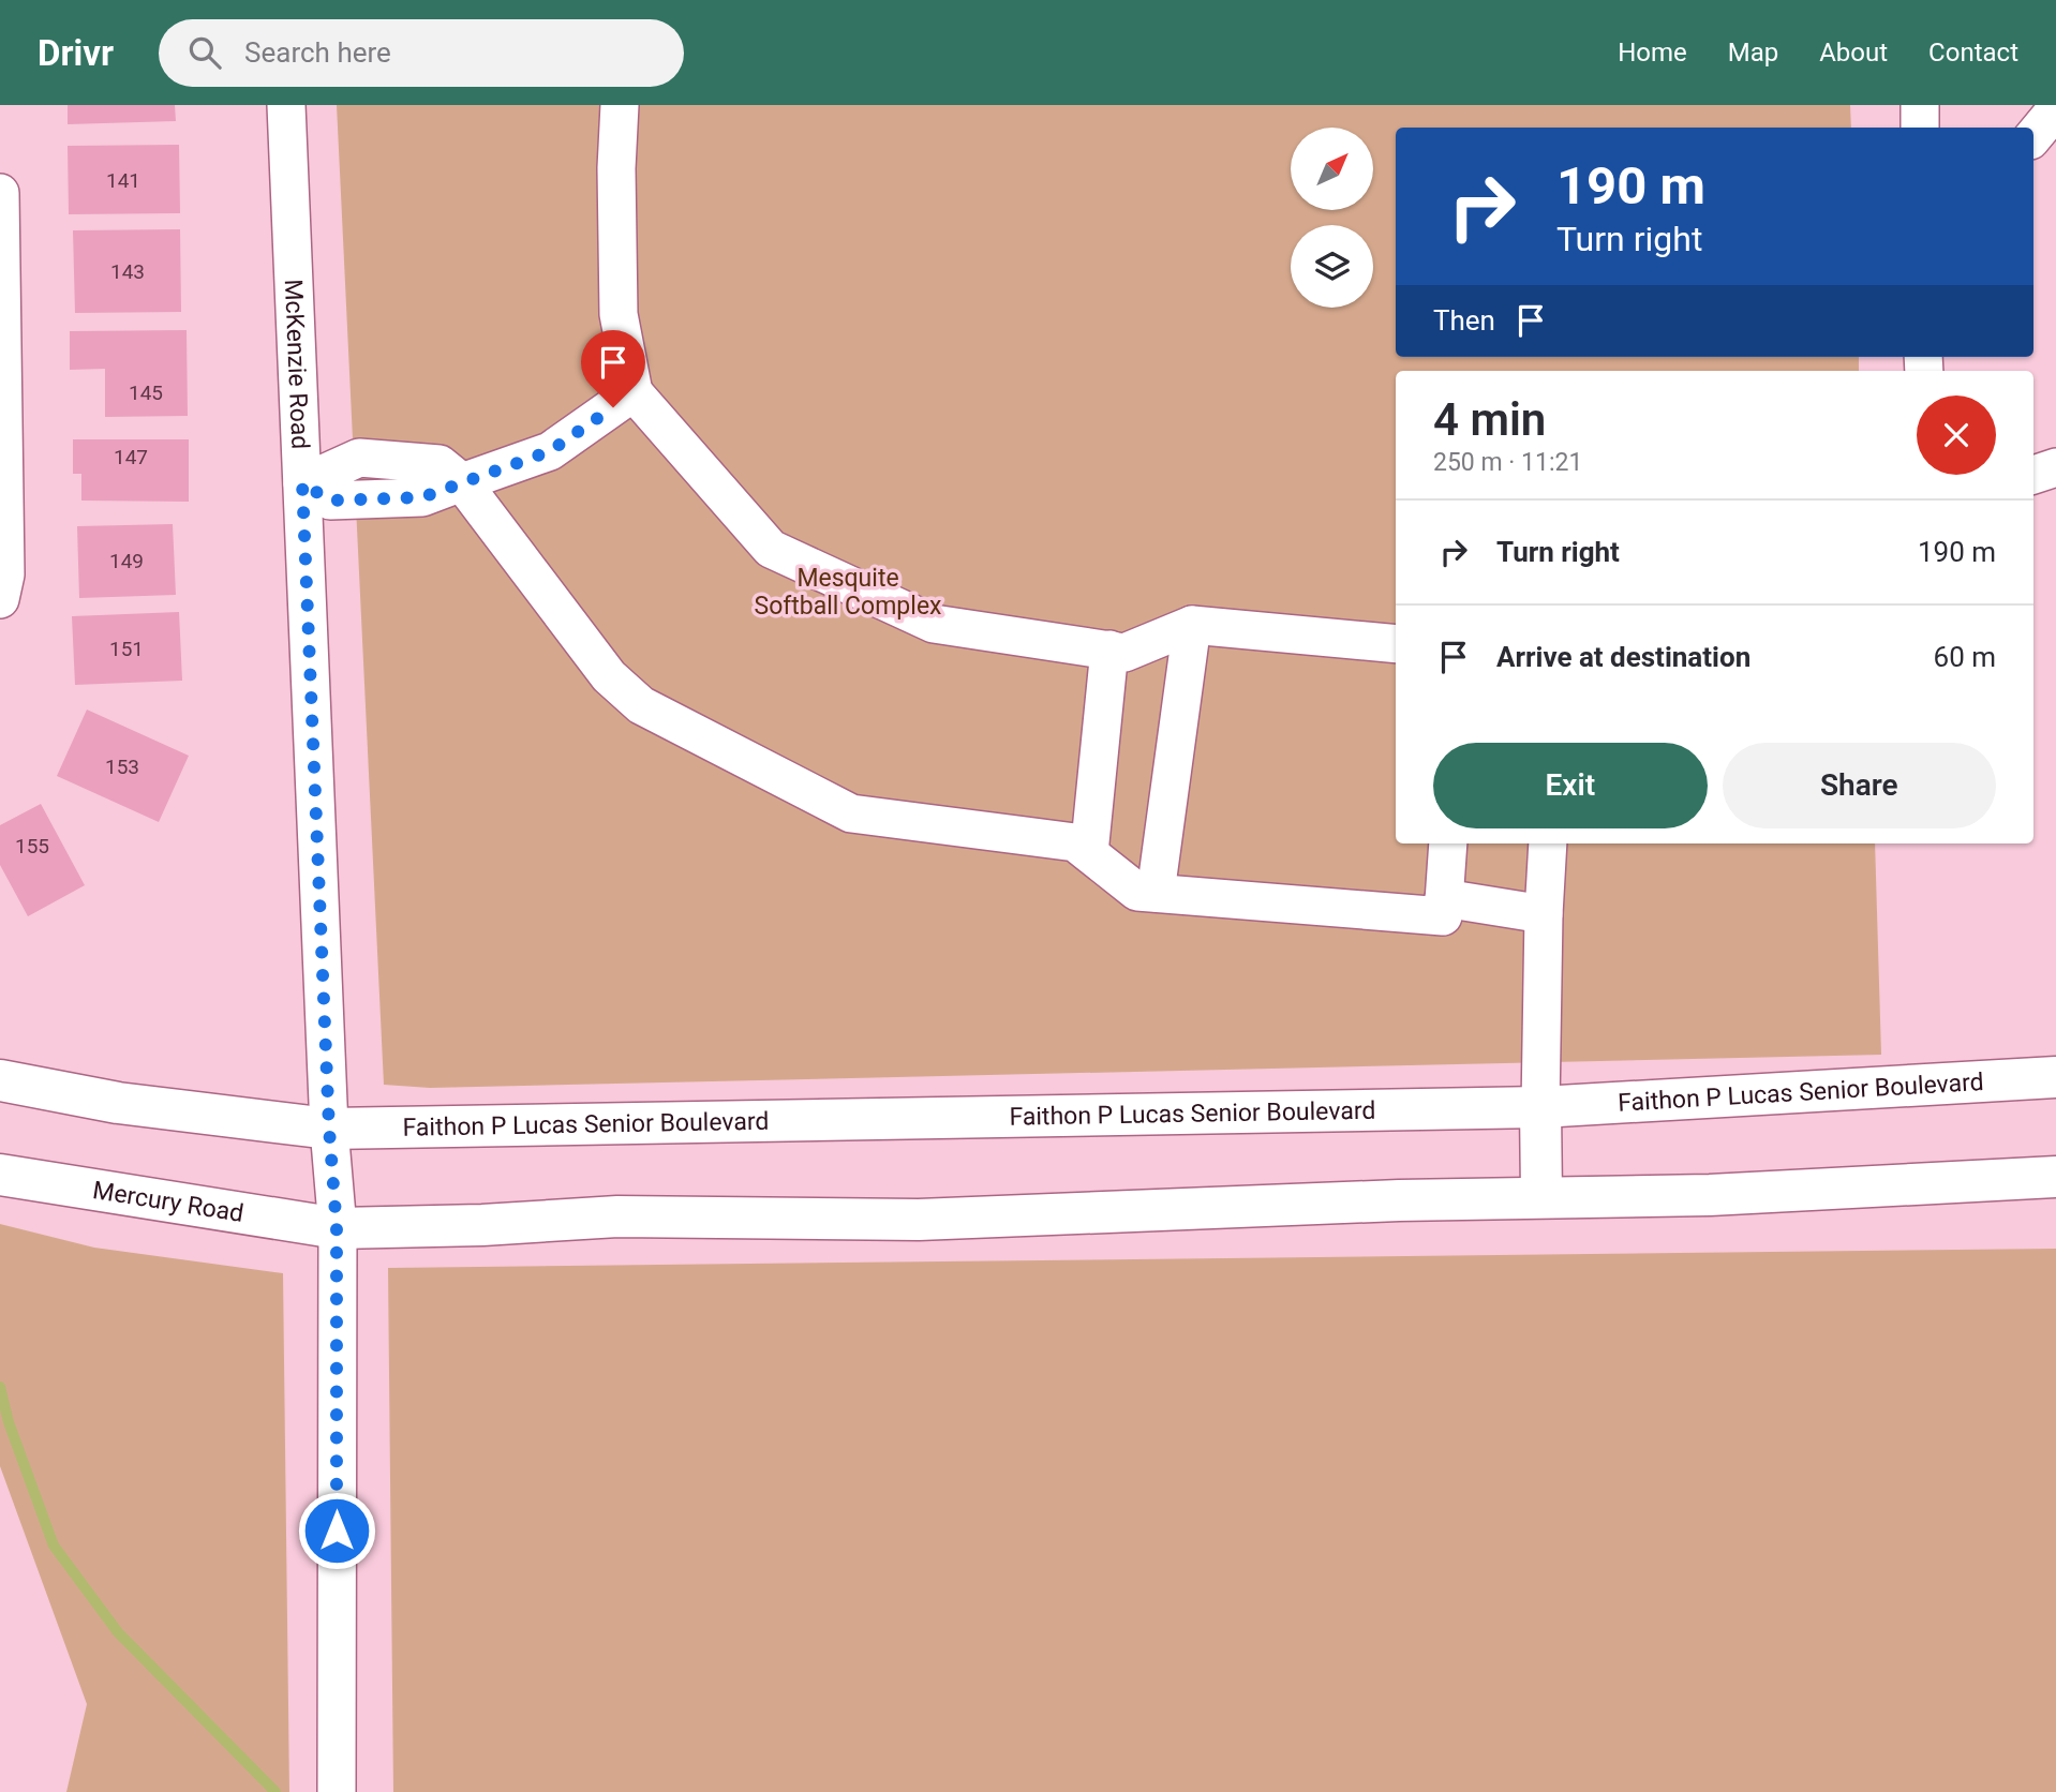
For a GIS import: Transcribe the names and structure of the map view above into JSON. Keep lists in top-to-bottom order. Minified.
{"streets":{"main road":["Faithon P Lucas Senior Boulevard","Mercury Road"],"street":["McKenzie Road"]},"crossings":[["McKenzie Road","Faithon P Lucas Senior Boulevard"],["McKenzie Road","Mercury Road"]],"parks":["Mesquite Softball Complex"],"house_numbers":["141","143","145","147","149","151","153","155"],"north":"top right","page":{"header":"Drivr","search":"Search here","nav":["Home","Map","About","Contact"],"turn":["190 m","Turn right"],"then":"Then","heading":["4 min","250 m · 11:21"],"list":[{"name":"Turn right","value":"190 m"},{"name":"Arrive at destination","value":"60 m"}],"buttons":["Exit","Share"]}}
